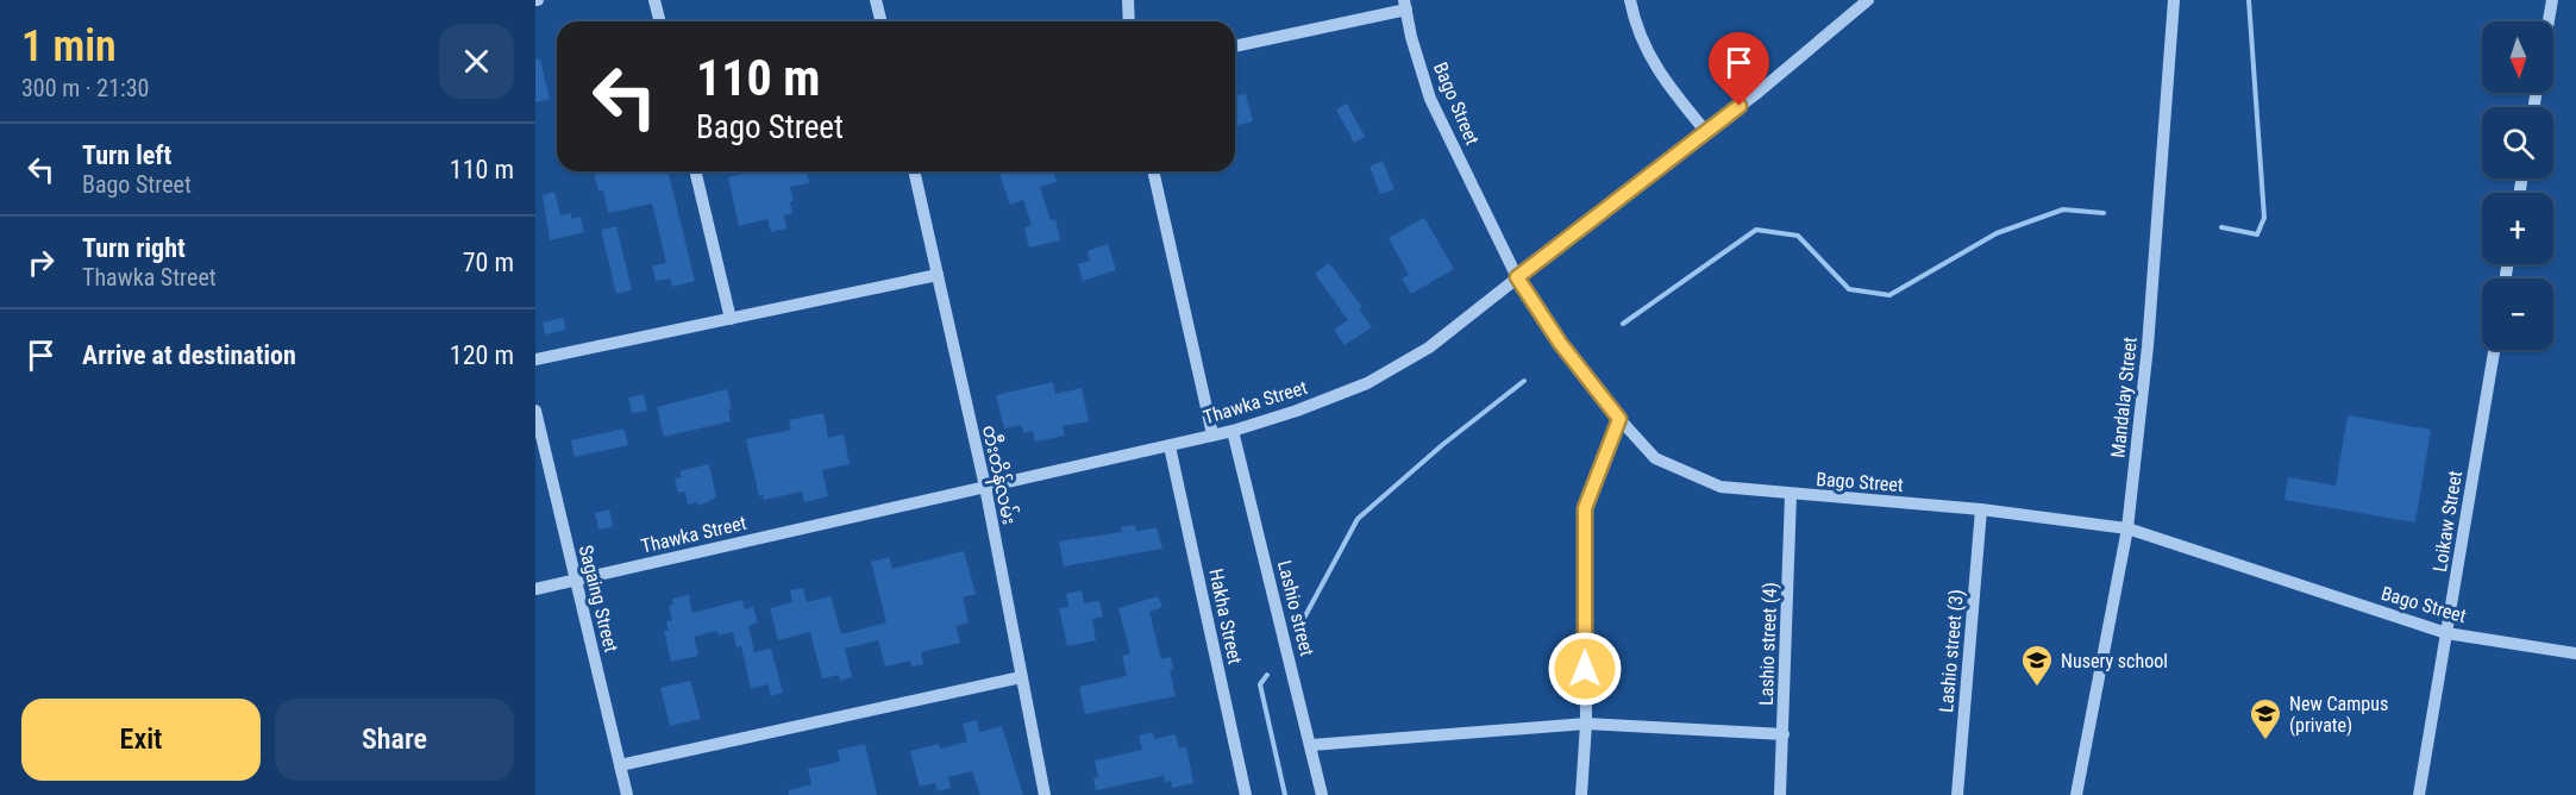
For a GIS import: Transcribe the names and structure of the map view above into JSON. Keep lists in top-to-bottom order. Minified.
{"streets":{"street":["Bago Street","Mandalay Street","Thawka Street","တီးတိန်လမ်း","Loikaw Street","Sagaing Street","Lashio street","Hakha Street","Lashio street (4)","Lashio street (3)"]},"crossings":[["Bago Street","Mandalay Street"],["Bago Street","Thawka Street"],["Bago Street","Loikaw Street"],["Bago Street","Lashio street (4)"],["Bago Street","Lashio street (3)"],["Thawka Street","တီးတိန်လမ်း"],["Thawka Street","Sagaing Street"],["Thawka Street","Lashio street"],["Thawka Street","Hakha Street"]],"places":{"school or university":["Nusery school","New Campus (private)"]},"north":"bottom","page":{"heading":["1 min","300 m · 21:30"],"map_buttons":["+","−"],"turn":["110 m","Bago Street"],"list":[{"name":"Turn left","note":"Bago Street","value":"110 m"},{"name":"Turn right","note":"Thawka Street","value":"70 m"},{"name":"Arrive at destination","value":"120 m"}],"buttons":["Exit","Share"]}}
